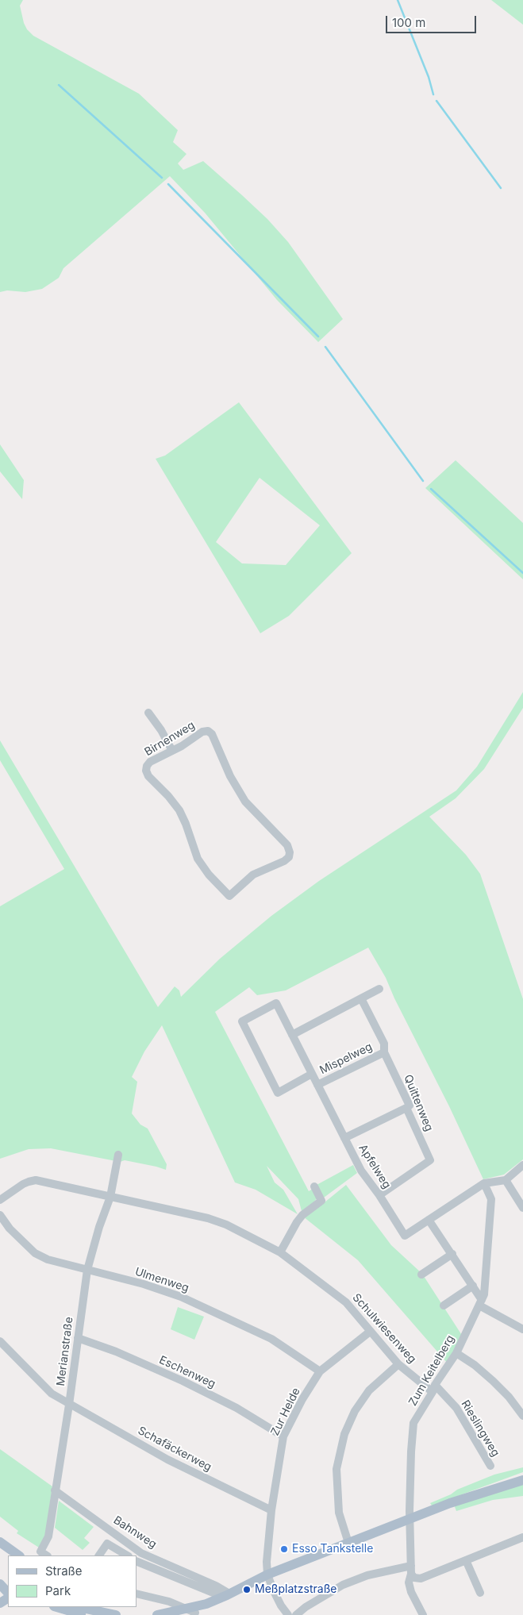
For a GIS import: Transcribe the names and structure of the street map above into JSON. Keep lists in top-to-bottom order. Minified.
{"streets":{"street":["Birnenweg","Mispelweg","Quittenweg","Apfelweg","Ulmenweg","Schulwiesenweg","Merianstraße","Zum Keitelberg","Eschenweg","Zur Helde","Rieslingweg","Schafäckerweg","Bahnweg"]},"crossings":[["Mispelweg","Quittenweg"],["Mispelweg","Apfelweg"],["Quittenweg","Apfelweg"],["Apfelweg","Zum Keitelberg"],["Ulmenweg","Merianstraße"],["Ulmenweg","Zur Helde"],["Schulwiesenweg","Merianstraße"],["Schulwiesenweg","Zum Keitelberg"],["Schulwiesenweg","Zur Helde"],["Schulwiesenweg","Rieslingweg"],["Merianstraße","Eschenweg"],["Merianstraße","Schafäckerweg"],["Merianstraße","Bahnweg"],["Zum Keitelberg","Rieslingweg"],["Eschenweg","Zur Helde"],["Zur Helde","Schafäckerweg"]],"places":["Esso Tankstelle","Meßplatzstraße"],"legend":["Straße","Park"],"scale_bar":"100 m"}
